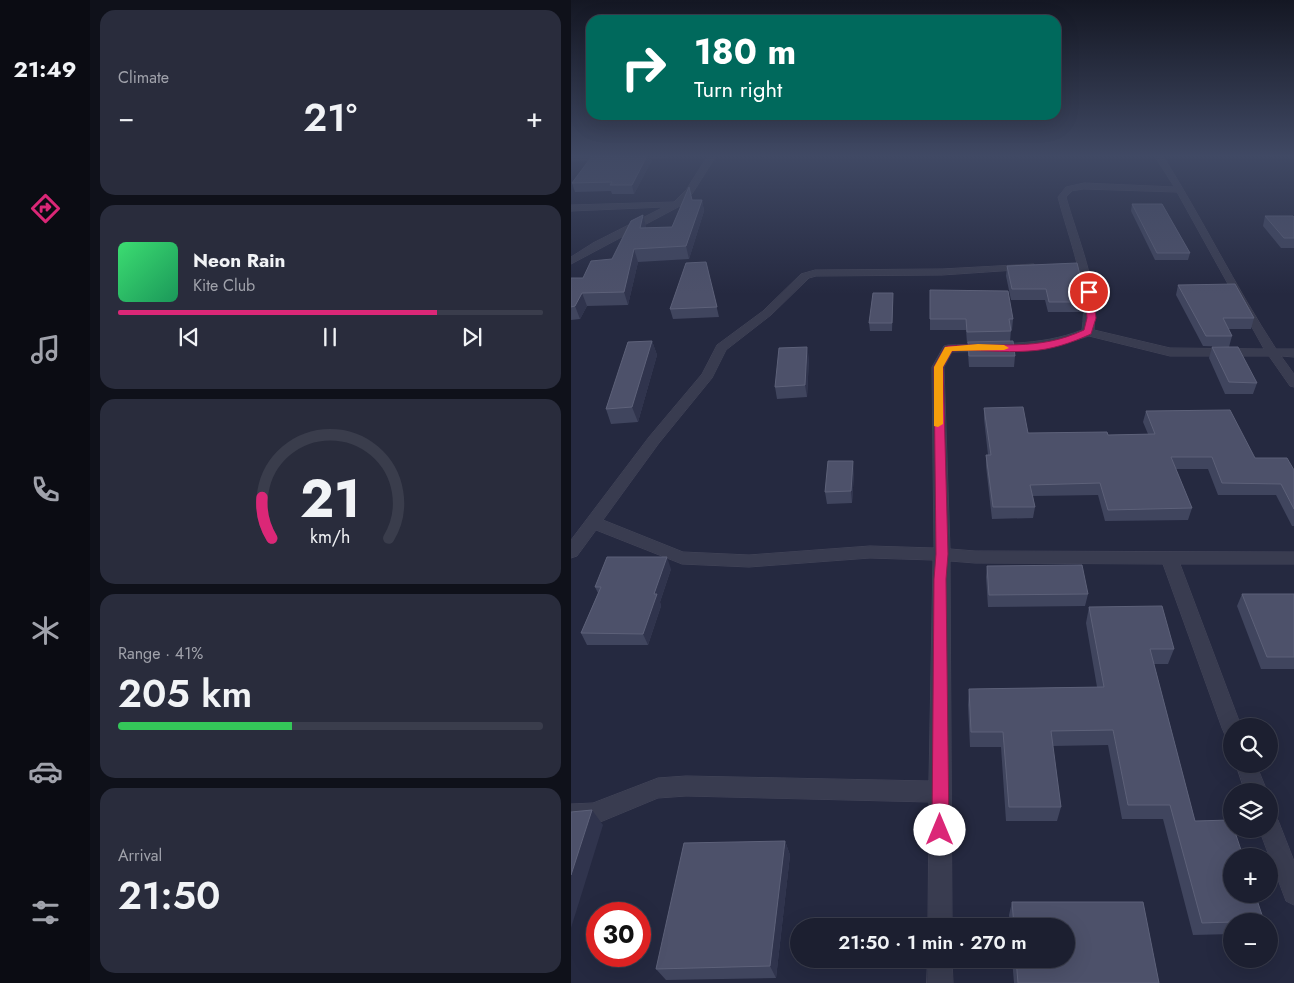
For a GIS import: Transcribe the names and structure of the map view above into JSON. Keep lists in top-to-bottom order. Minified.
{"page":{"tabs":"21:49","tile":["Climate",["Range · 41%","205 km"],["Arrival","21:50"]],"turn":["180 m","Turn right"],"heat":["−","21°","+"],"song":["Neon Rain","Kite Club"],"map_buttons":["+","−"],"limit":"30","trip":"21:50 · 1 min · 270 m","gauge":["21","km/h"]}}
